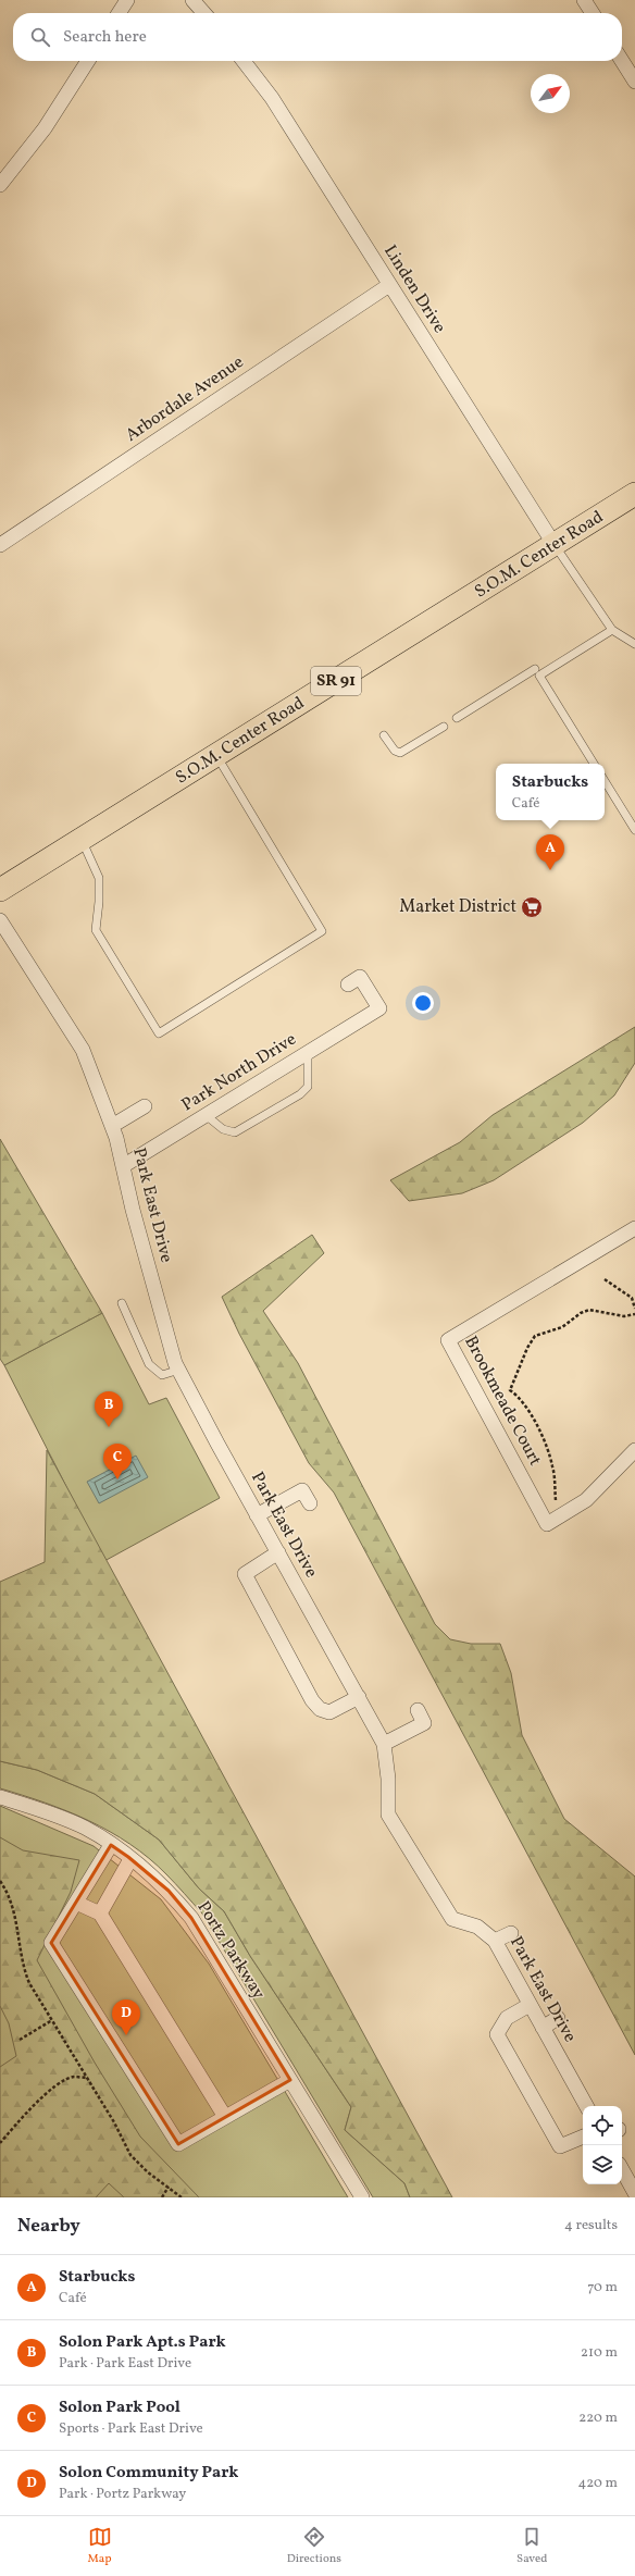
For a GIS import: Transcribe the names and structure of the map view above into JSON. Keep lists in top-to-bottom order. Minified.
{"streets":{"main road":["S.O.M. Center Road","SR 91"],"street":["Linden Drive","Arbordale Avenue","Park North Drive","Park East Drive","Brookmeade Court","Portz Parkway"]},"crossings":[["Linden Drive","Arbordale Avenue"],["Linden Drive","S.O.M. Center Road"],["Park North Drive","Park East Drive"]],"places":{"supermarket":["Market District"]},"north":"top right","page":{"search":"Search here","popup":["Starbucks","Café"],"pins":["A","B","C","D"],"heading":["Nearby","4 results"],"list":[{"mark":"A","name":"Starbucks","note":"Café","value":"70 m"},{"mark":"B","name":"Solon Park Apt.s Park","note":"Park · Park East Drive","value":"210 m"},{"mark":"C","name":"Solon Park Pool","note":"Sports · Park East Drive","value":"220 m"},{"mark":"D","name":"Solon Community Park","note":"Park · Portz Parkway","value":"420 m"}],"nav":["Map","Directions","Saved"]}}
